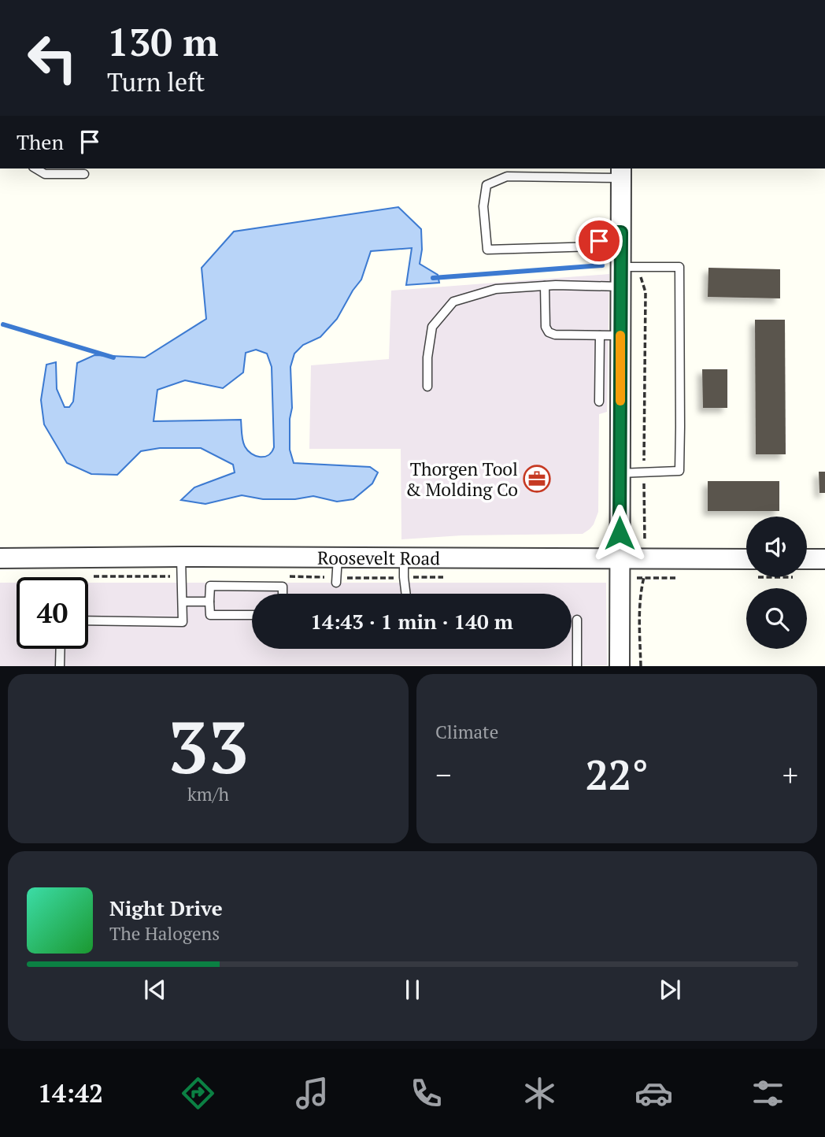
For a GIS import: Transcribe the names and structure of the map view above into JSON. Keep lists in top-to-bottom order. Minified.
{"streets":{"street":["Roosevelt Road"]},"places":{"office":["Thorgen Tool & Molding Co"]},"page":{"turn":["130 m","Turn left"],"then":"Then","limit":"40","trip":"14:43 · 1 min · 140 m","tile":[["33","km/h"],"Climate"],"heat":["−","22°","+"],"song":["Night Drive","The Halogens"],"tabs":"14:42"}}
